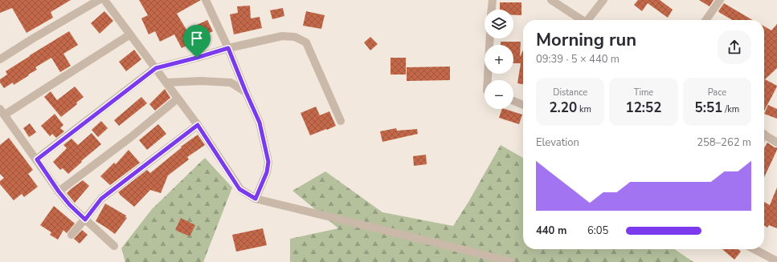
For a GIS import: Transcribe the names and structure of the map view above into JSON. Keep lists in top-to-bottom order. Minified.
{"page":{"map_buttons":["+","−"],"heading":["Morning run","09:39 · 5 × 440 m"],"stats":[["Distance","2.20 km"],["Time","12:52"],["Pace","5:51 /km"]],"chart":["Elevation","258–262 m"],"list":[{"name":"440 m","note":"6:05"}]}}
